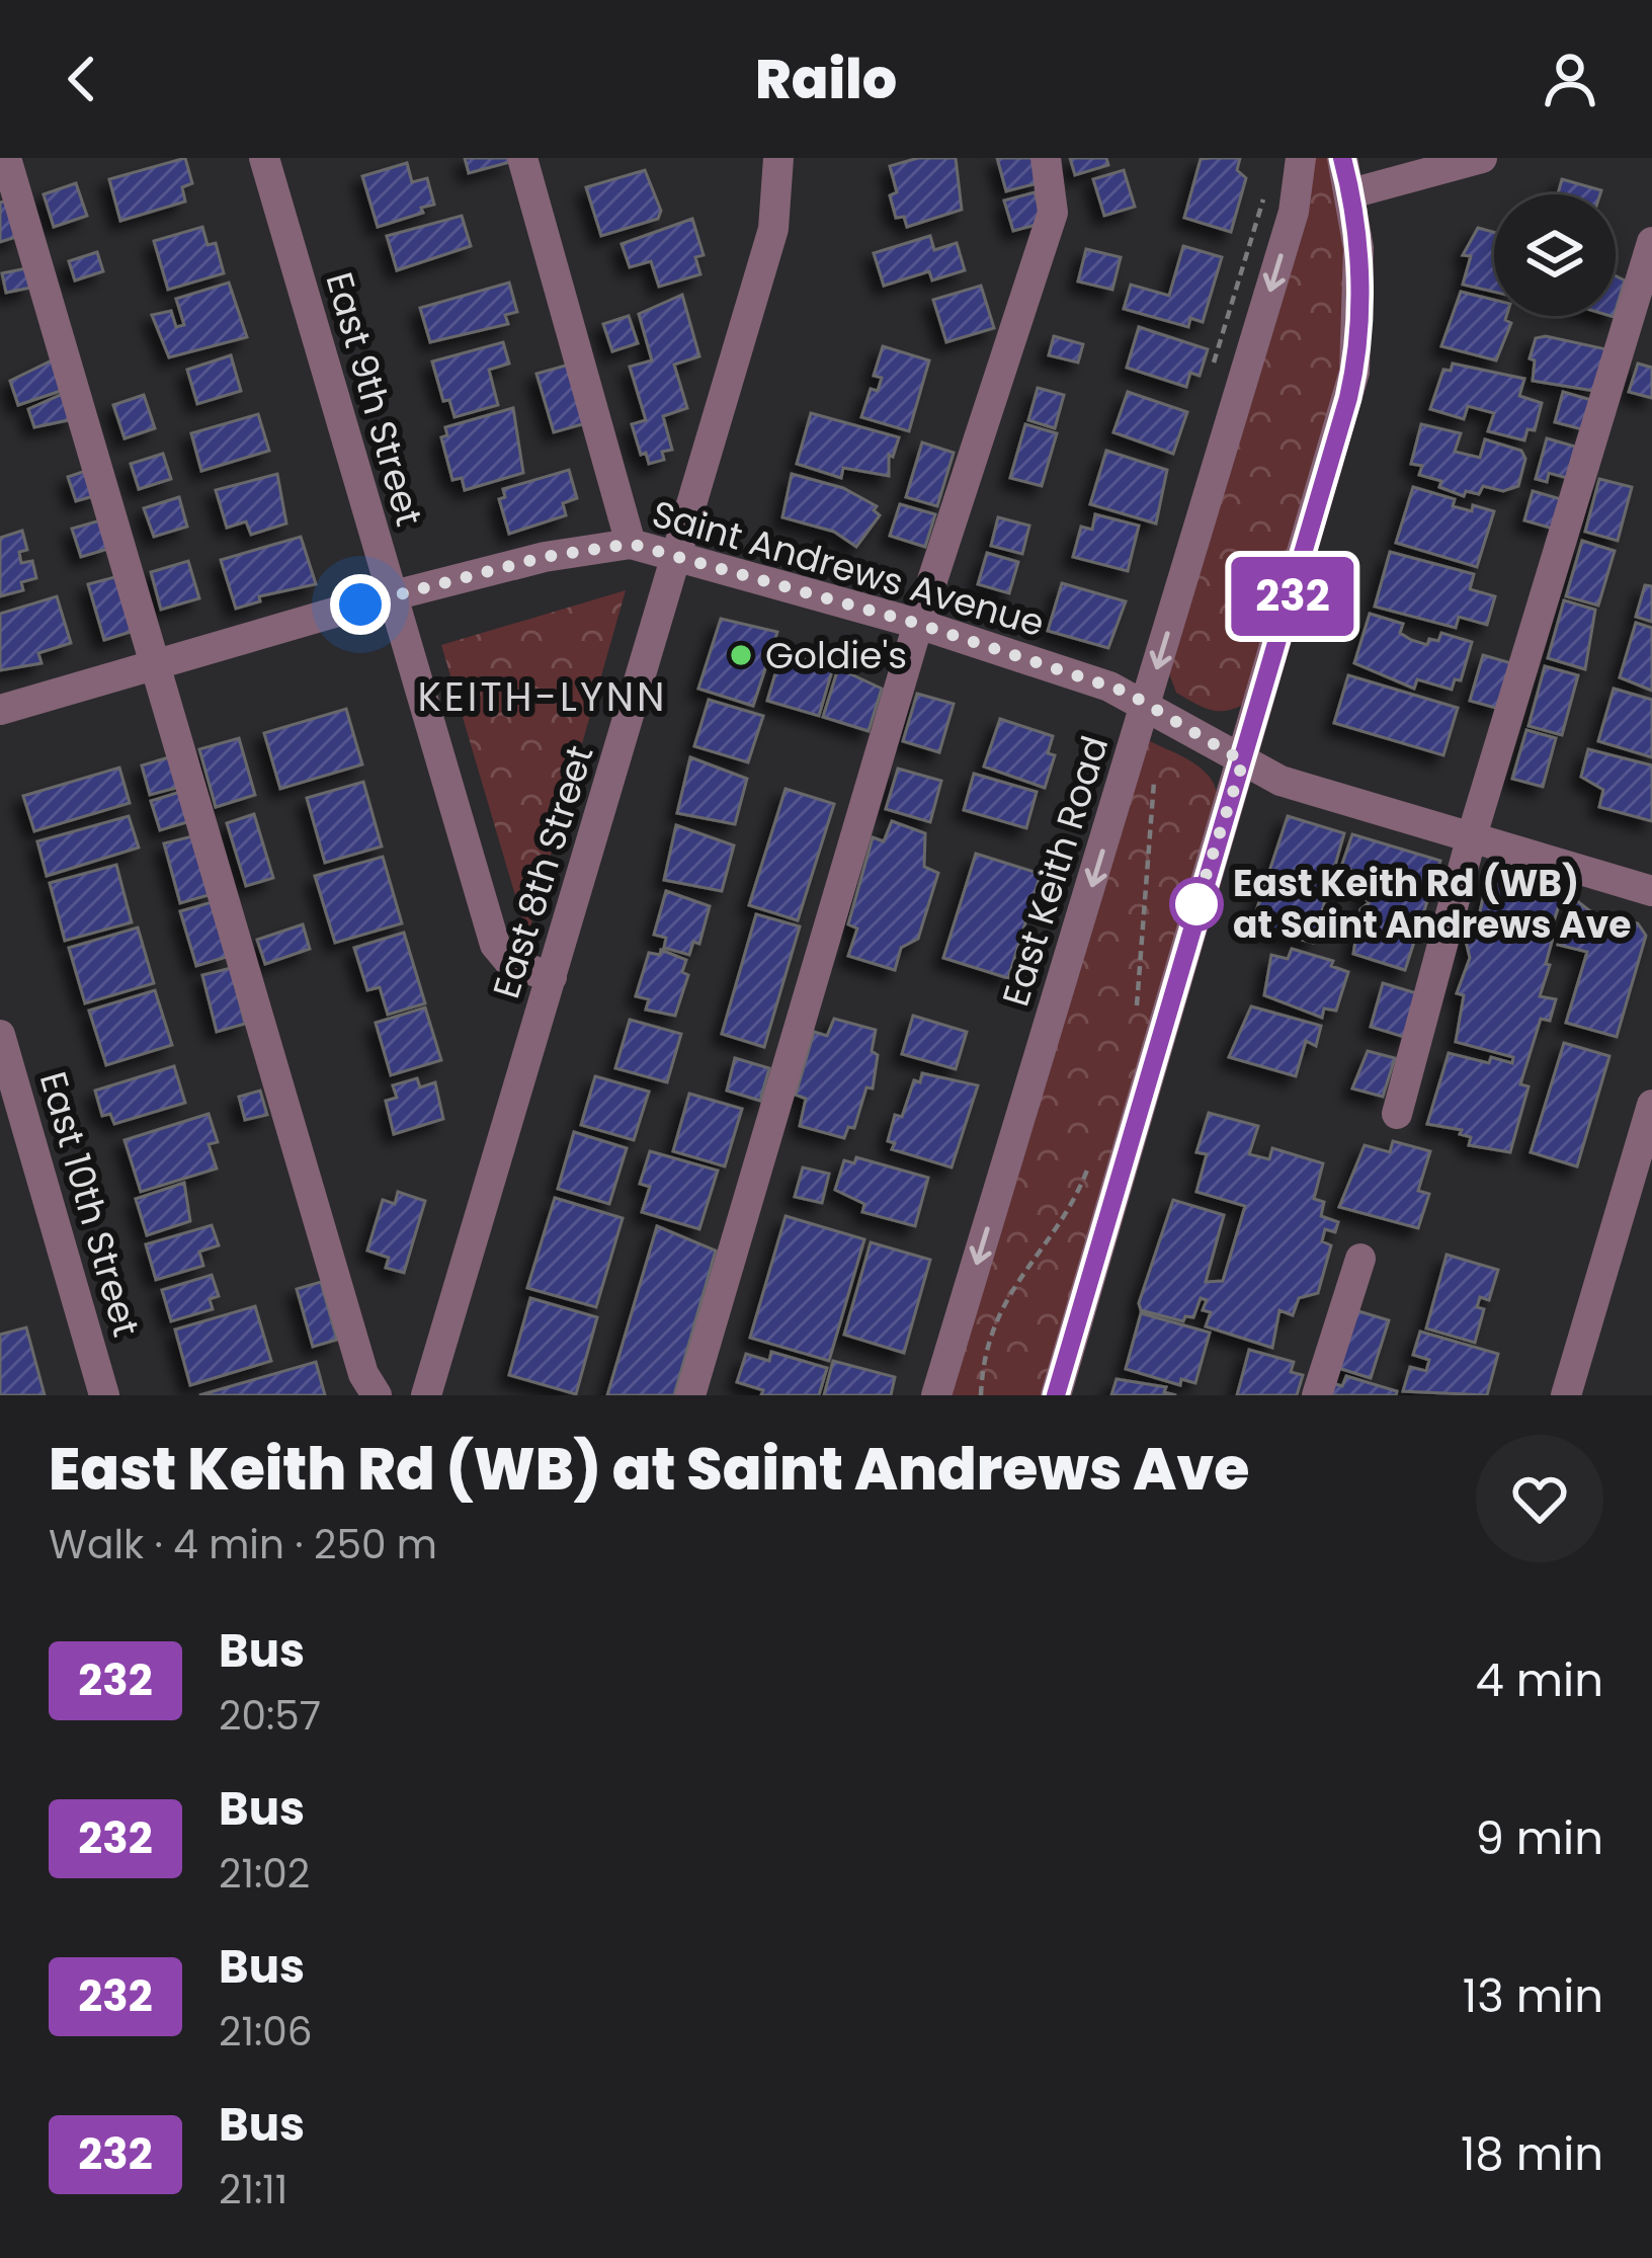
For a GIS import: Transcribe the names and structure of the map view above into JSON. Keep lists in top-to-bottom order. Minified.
{"streets":{"street":["East 9th Street","Saint Andrews Avenue","East Keith Road","East 8th Street","East 10th Street"]},"crossings":[["East 9th Street","Saint Andrews Avenue"],["East 9th Street","East 8th Street"],["Saint Andrews Avenue","East Keith Road"],["Saint Andrews Avenue","East 8th Street"]],"districts":["KEITH-LYNN"],"places":["Goldie's","East Keith Rd (WB) at Saint Andrews Ave"],"lines":["bus line 232"],"page":{"header":"Railo","on_map":"232","heading":["East Keith Rd (WB) at Saint Andrews Ave","Walk · 4 min · 250 m"],"list":[{"mark":"232","name":"Bus","note":"20:57","value":"4 min"},{"mark":"232","name":"Bus","note":"21:02","value":"9 min"},{"mark":"232","name":"Bus","note":"21:06","value":"13 min"},{"mark":"232","name":"Bus","note":"21:11","value":"18 min"}]}}
